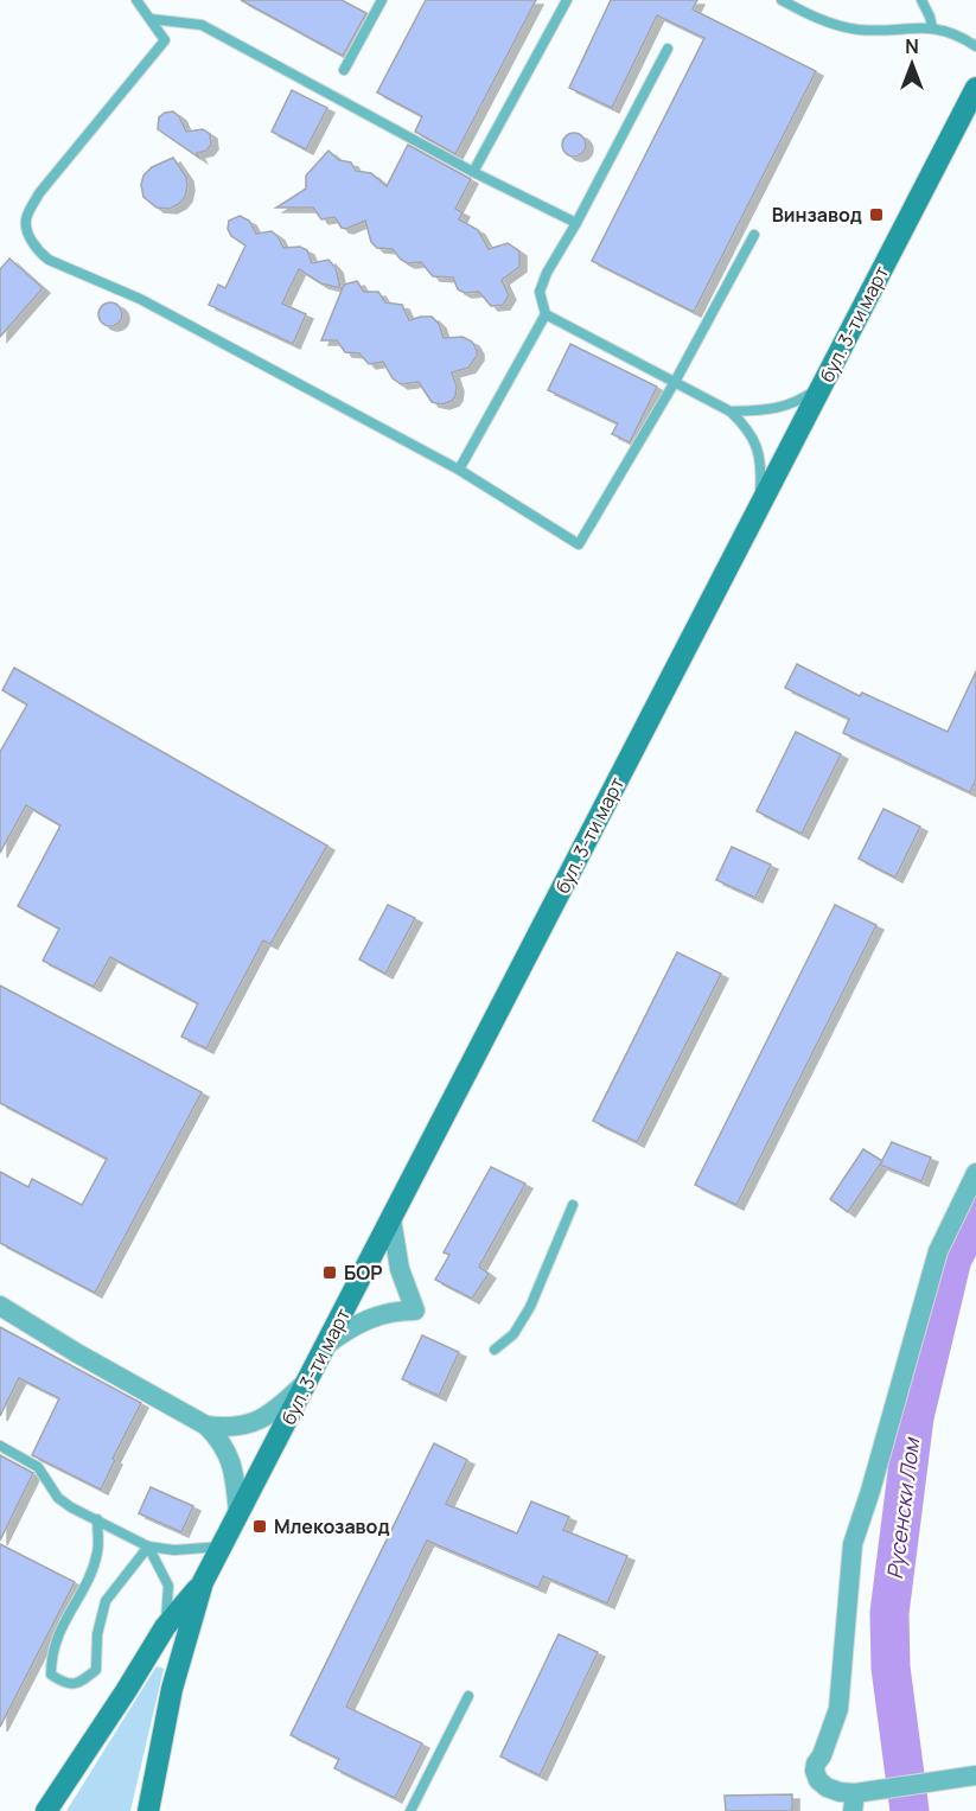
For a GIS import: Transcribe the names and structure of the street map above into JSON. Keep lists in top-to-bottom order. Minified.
{"streets":{"main road":["бул. 3-ти март"]},"water":["Русенски Лом"],"places":{"transit":["Винзавод","БОР","Млекозавод"]},"north":"top"}
